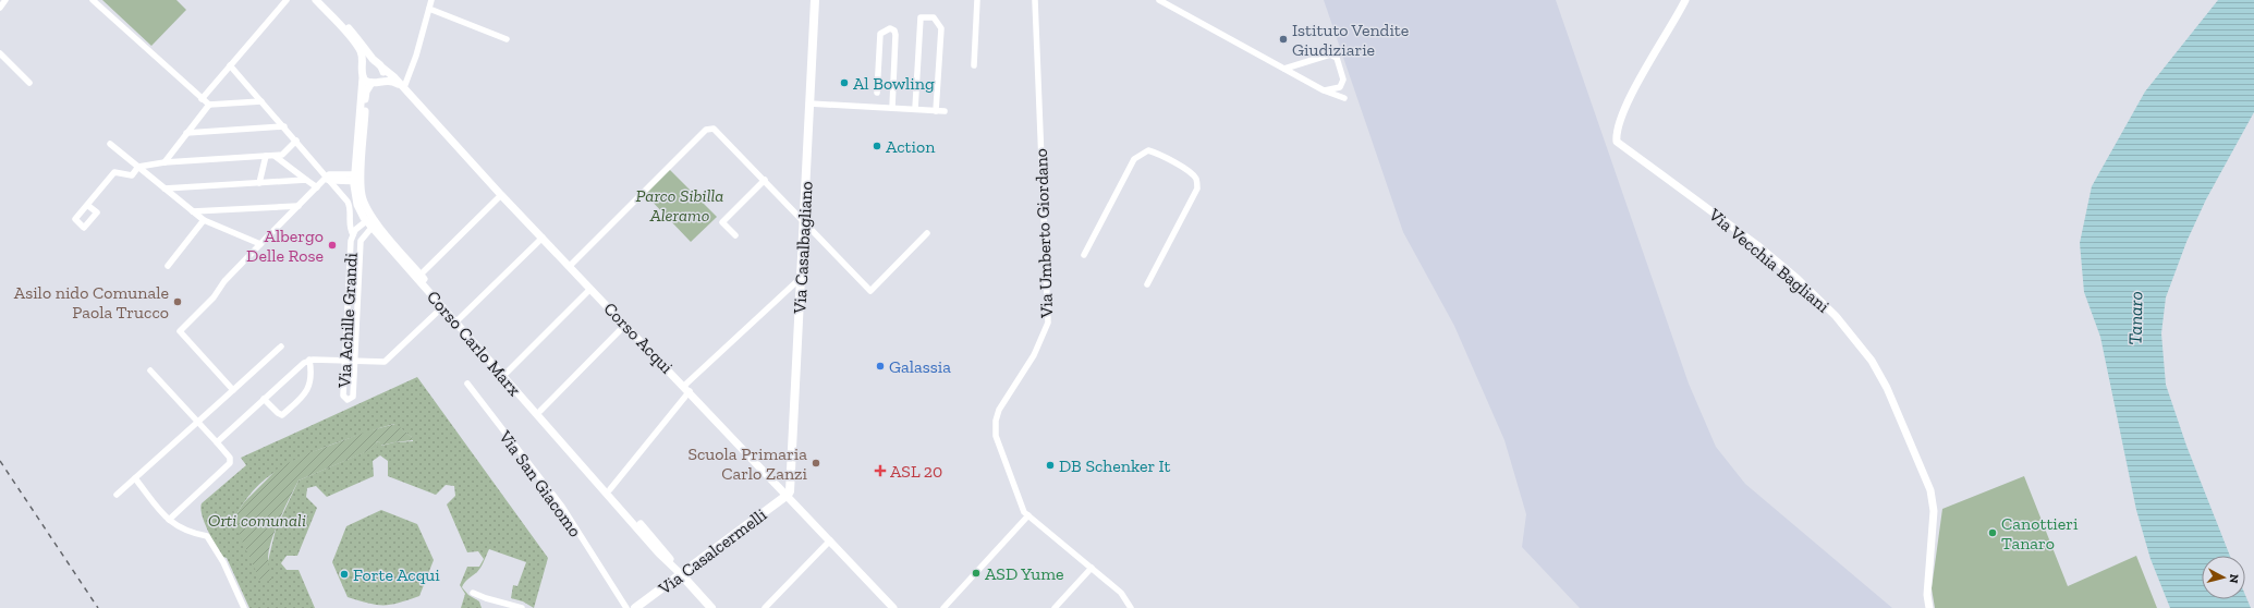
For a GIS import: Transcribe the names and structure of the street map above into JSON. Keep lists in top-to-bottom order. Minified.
{"streets":{"main road":["Via Casalbagliano","Corso Carlo Marx","Via Casalcermelli"],"street":["Via Umberto Giordano","Via Vecchia Bagliani","Via Achille Grandi","Corso Acqui","Via San Giacomo"]},"crossings":[["Via Casalbagliano","Corso Acqui"],["Via Casalbagliano","Via Casalcermelli"],["Via Achille Grandi","Corso Carlo Marx"],["Corso Acqui","Corso Carlo Marx"],["Corso Acqui","Via Casalcermelli"],["Corso Carlo Marx","Via Casalcermelli"]],"water":["Tanaro"],"parks":["Parco Sibilla Aleramo","Orti comunali"],"places":{"other":["Istituto Vendite Giudiziarie","Al Bowling","Action","Albergo Delle Rose","Asilo nido Comunale Paola Trucco","Galassia","Scuola Primaria Carlo Zanzi","DB Schenker It","Canottieri Tanaro","ASD Yume","Forte Acqui"],"health":["ASL 20"]},"north":"right"}
